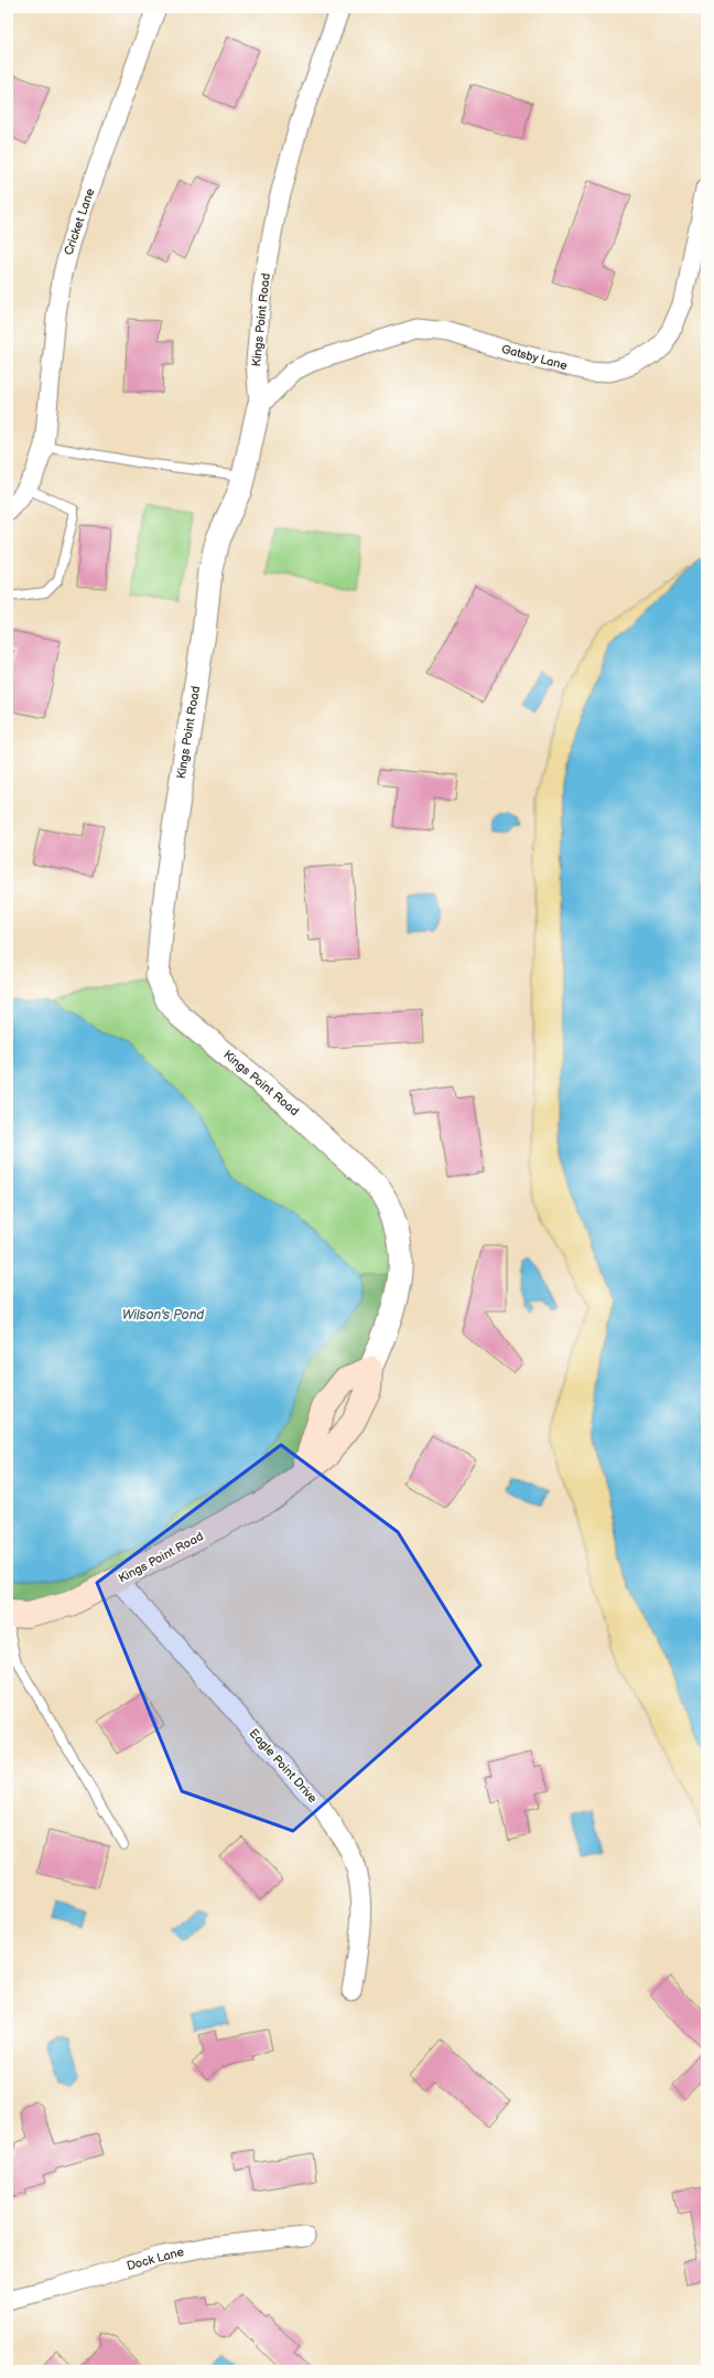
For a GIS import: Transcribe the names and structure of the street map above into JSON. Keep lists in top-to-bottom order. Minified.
{"streets":{"main road":["Kings Point Road"],"street":["Cricket Lane","Gatsby Lane","Eagle Point Drive","Dock Lane"]},"crossings":[["Kings Point Road","Gatsby Lane"],["Kings Point Road","Eagle Point Drive"]],"water":["Wilson's Pond"]}
